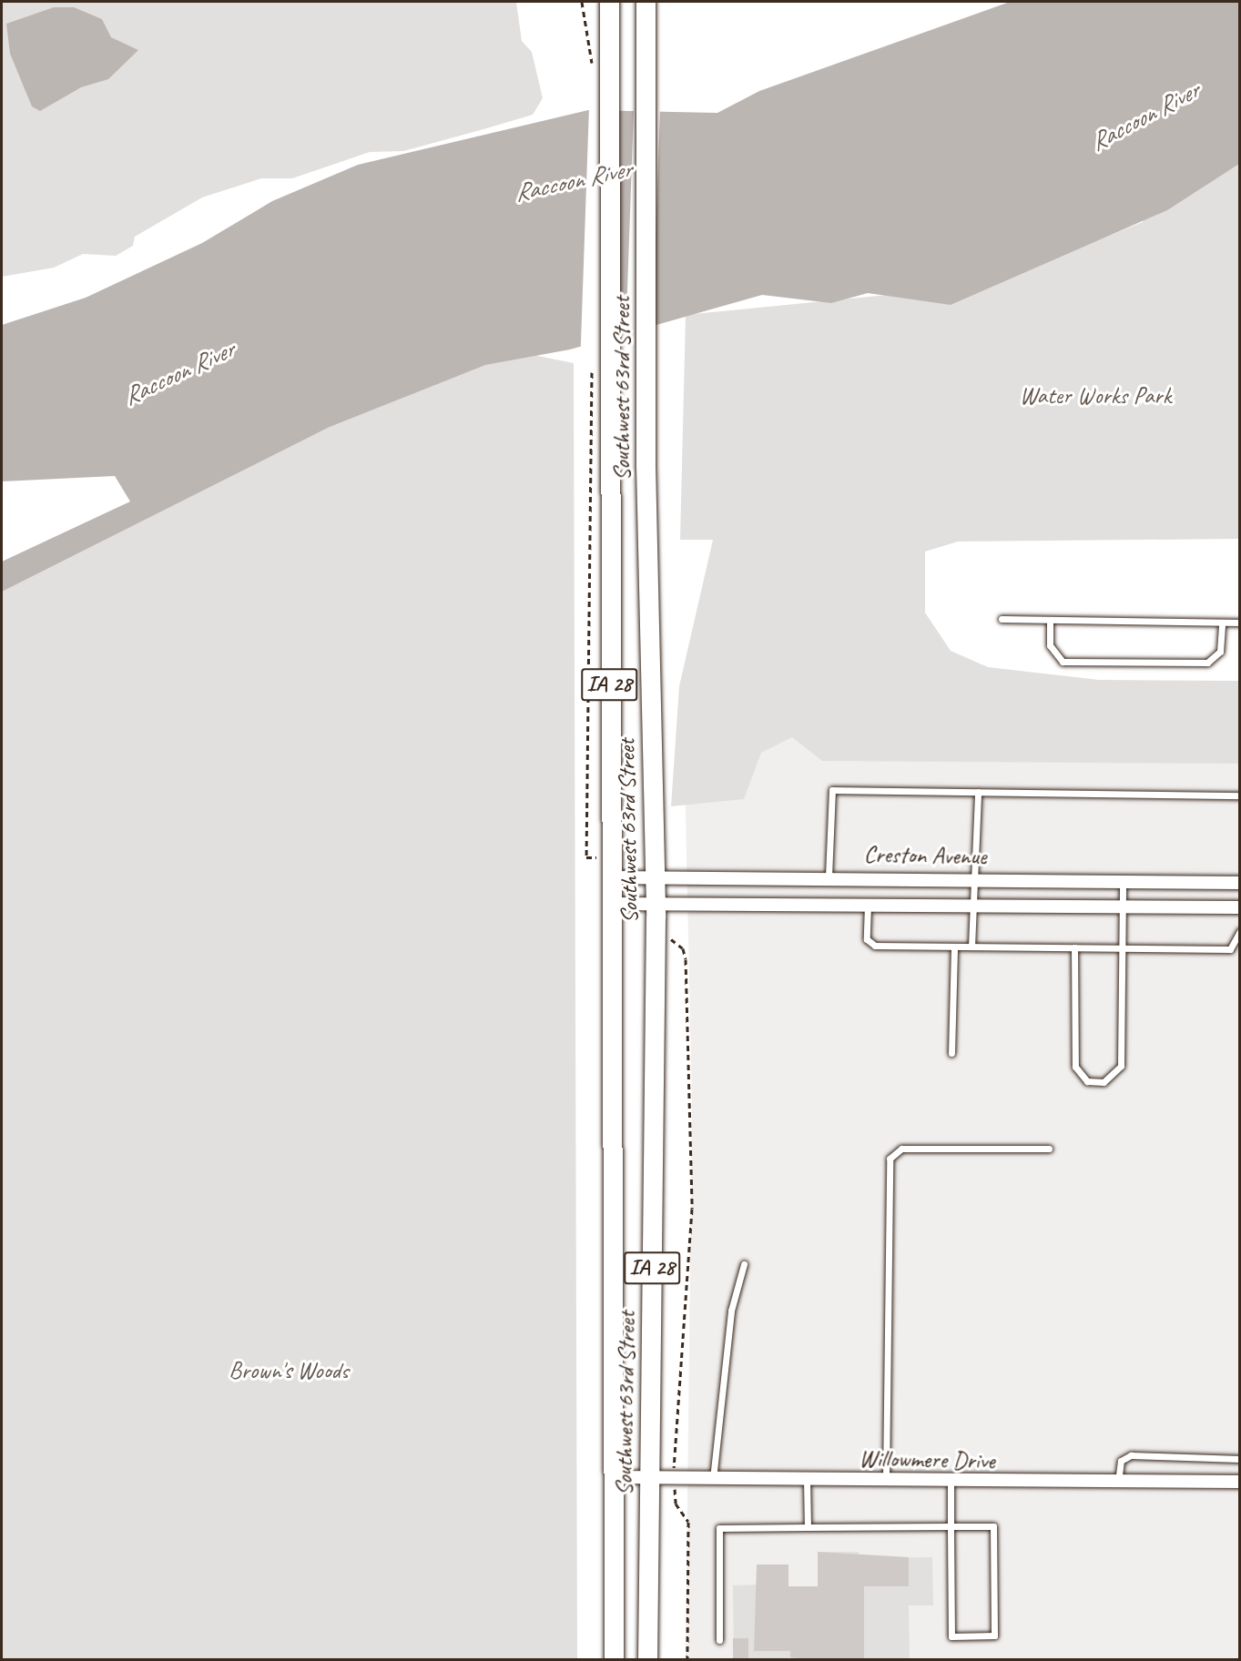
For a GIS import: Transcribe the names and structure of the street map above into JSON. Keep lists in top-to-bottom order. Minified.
{"streets":{"main road":["Southwest 63rd Street","IA 28"],"street":["Creston Avenue","Willowmere Drive"]},"crossings":[["Southwest 63rd Street","Creston Avenue"],["Southwest 63rd Street","Willowmere Drive"]],"water":["Raccoon River"],"parks":["Water Works Park","Brown's Woods"]}
